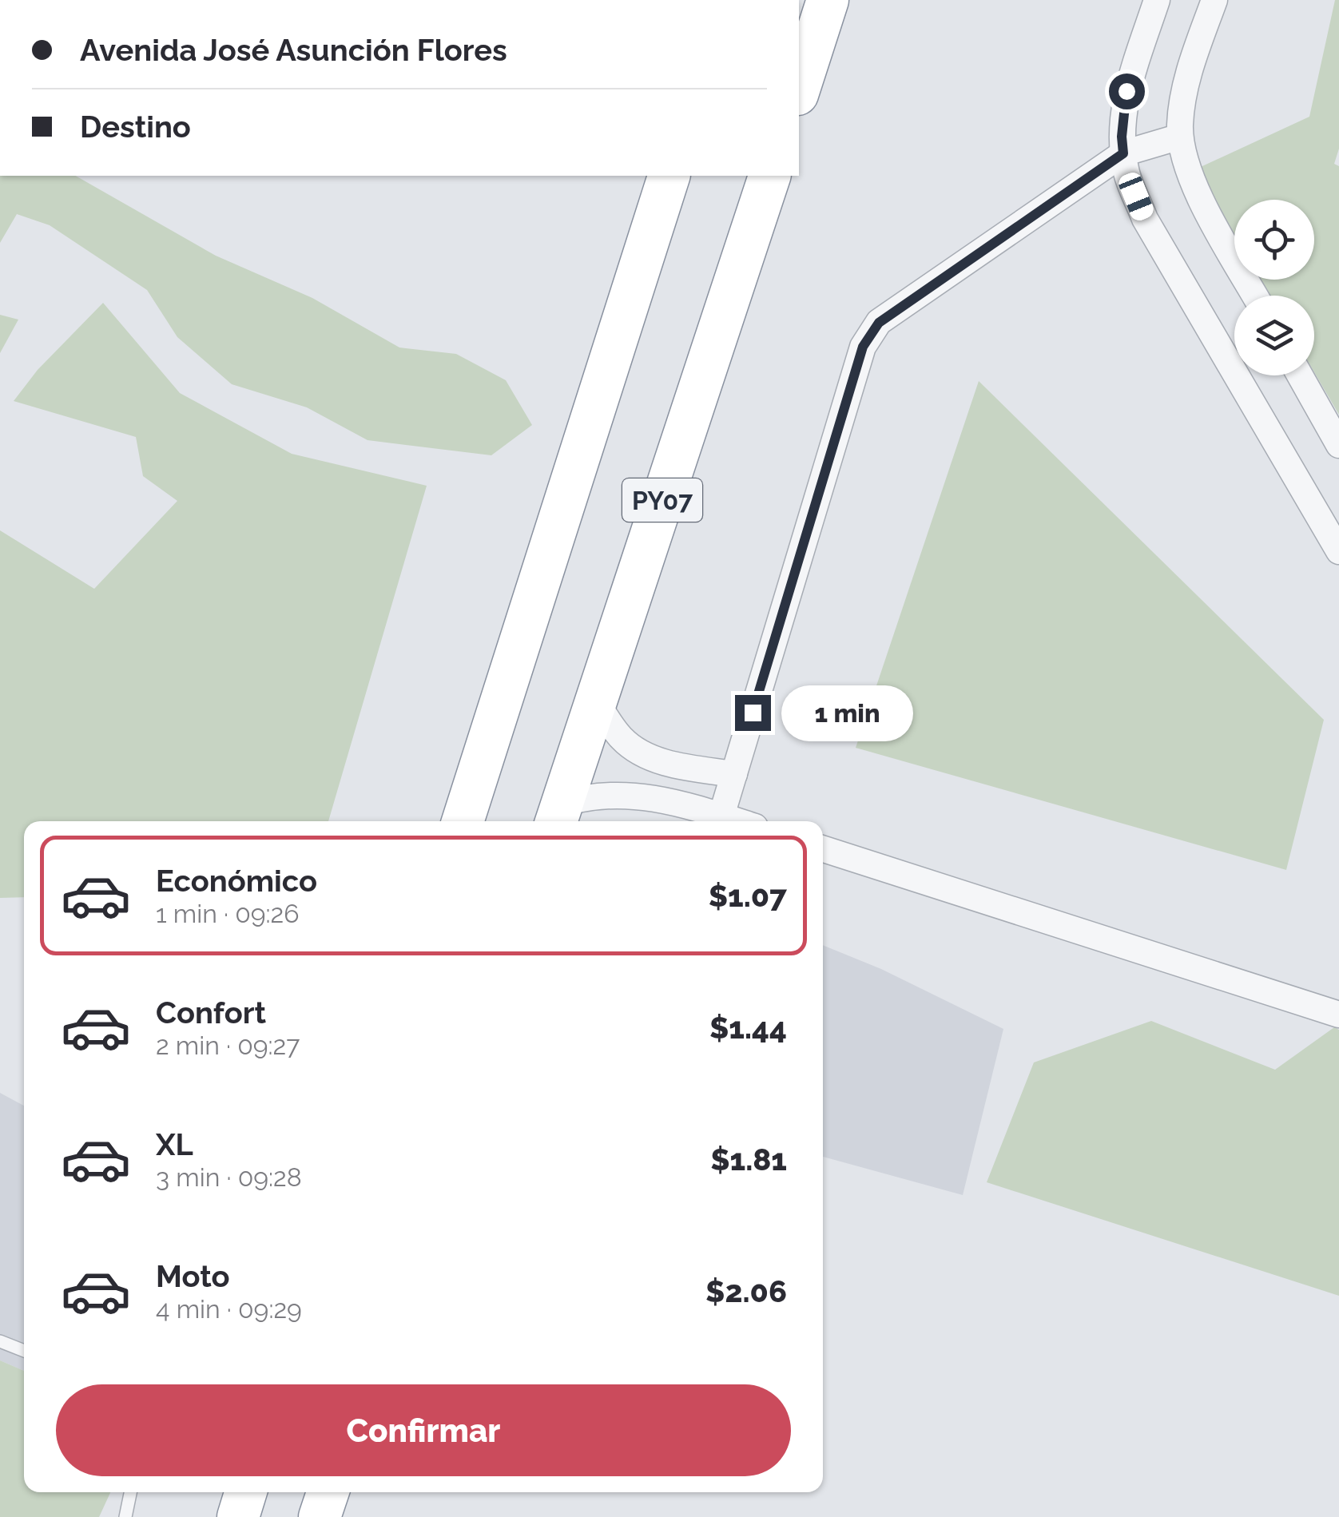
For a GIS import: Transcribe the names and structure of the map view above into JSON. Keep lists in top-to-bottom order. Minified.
{"streets":{"highway":["PY07"]},"page":{"banner":["Avenida José Asunción Flores","Destino"],"bubble":"1 min","list":[{"name":"Económico","note":"1 min · 09:26","value":"$1.07"},{"name":"Confort","note":"2 min · 09:27","value":"$1.44"},{"name":"XL","note":"3 min · 09:28","value":"$1.81"},{"name":"Moto","note":"4 min · 09:29","value":"$2.06"}],"buttons":"Confirmar"}}
